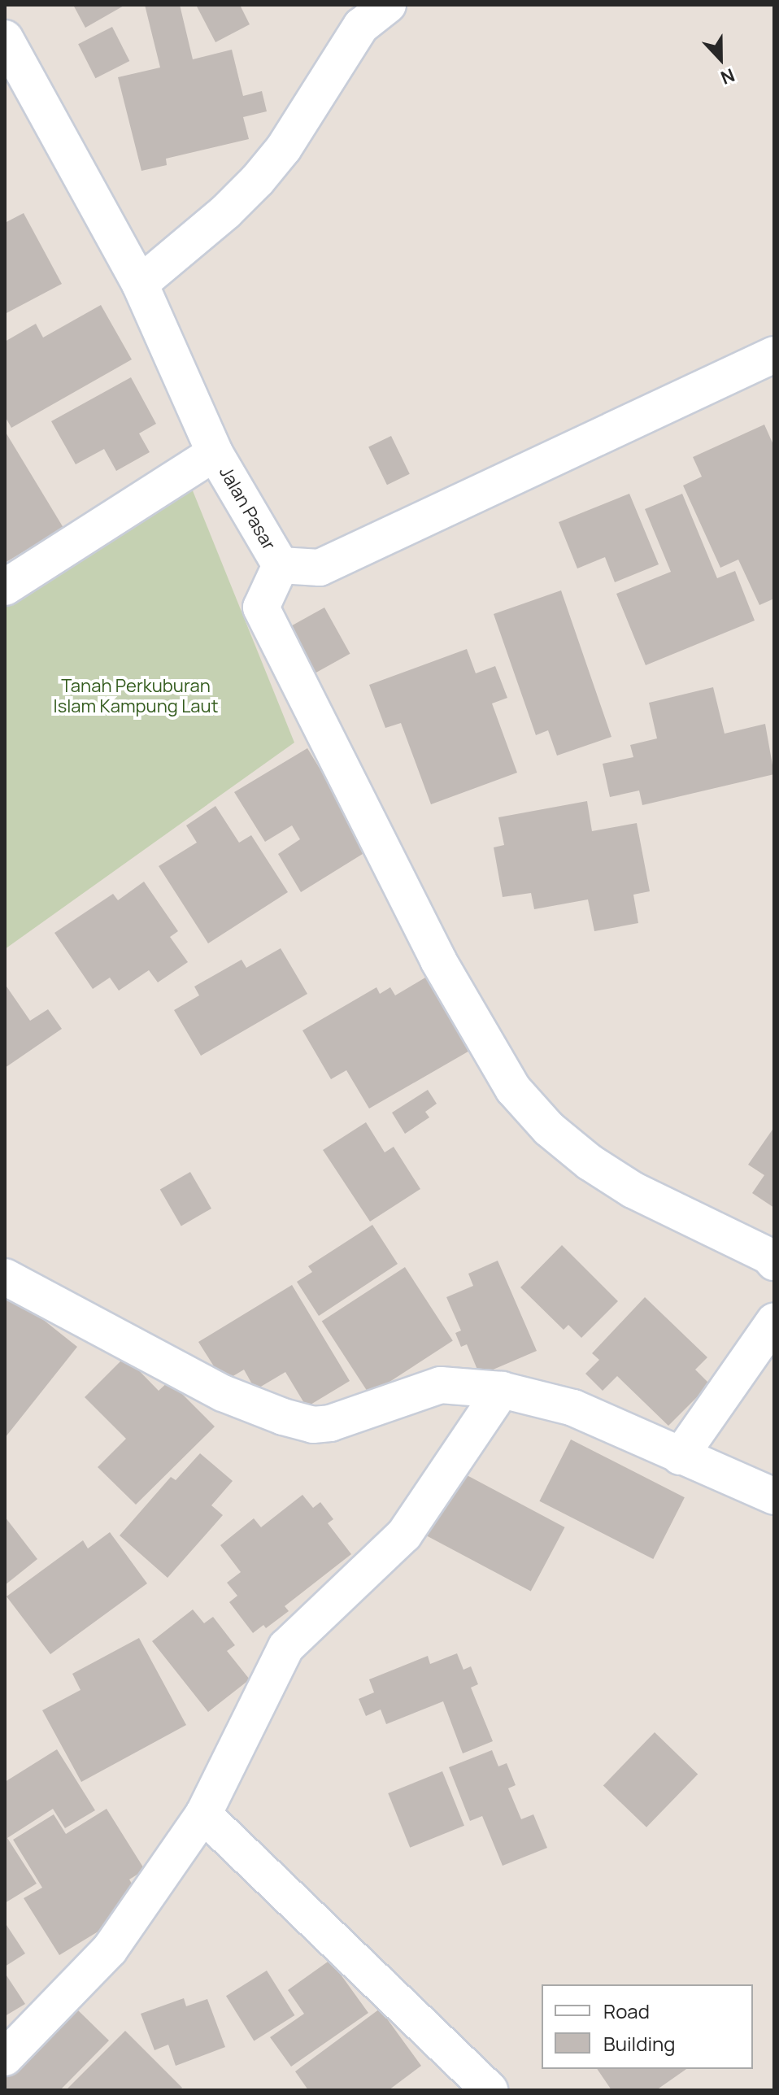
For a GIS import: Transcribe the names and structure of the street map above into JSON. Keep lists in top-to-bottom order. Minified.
{"streets":{"street":["Jalan Pasar"]},"parks":["Tanah Perkuburan Islam Kampung Laut"],"legend":["Road","Building"],"north":"bottom"}
